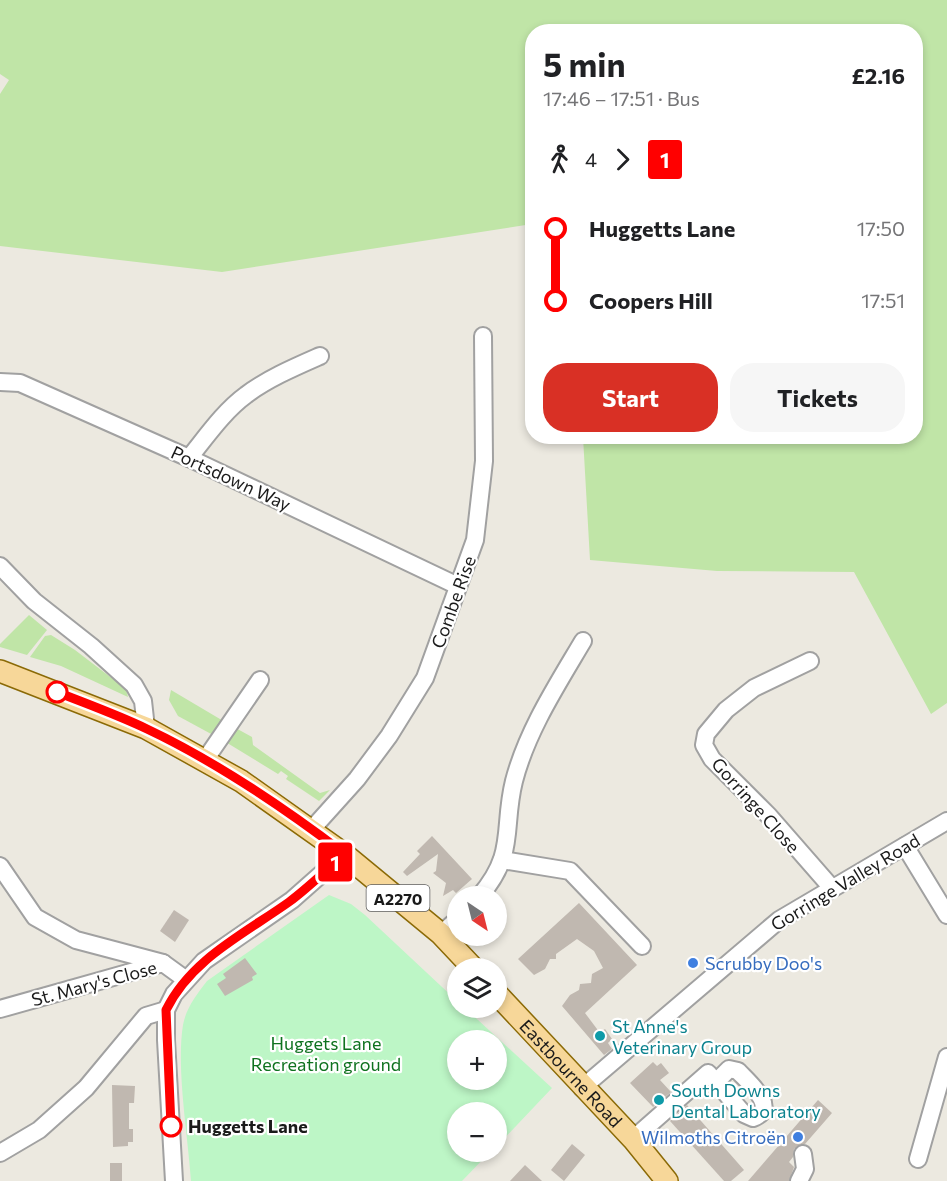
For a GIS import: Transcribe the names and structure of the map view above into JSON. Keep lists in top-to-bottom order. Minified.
{"streets":{"main road":["A2270","Eastbourne Road"],"street":["Portsdown Way","Combe Rise","Gorringe Close","Gorringe Valley Road","St. Mary's Close"]},"crossings":[["Portsdown Way","Combe Rise"],["Combe Rise","A2270"],["Gorringe Close","Gorringe Valley Road"],["Gorringe Valley Road","Eastbourne Road"]],"parks":["Huggets Lane Recreation ground"],"places":["Scrubby Doo's","St Anne's Veterinary Group","South Downs Dental Laboratory","Huggetts Lane","Wilmoths Citroën"],"lines":["bus line 1"],"north":"bottom right","page":{"on_map":"1","heading":["5 min","17:46 – 17:51 · Bus","£2.16"],"legs":["4","1"],"list":[{"name":"Huggetts Lane","value":"17:50"},{"name":"Coopers Hill","value":"17:51"}],"buttons":["Start","Tickets"],"map_buttons":["+","−"]}}
